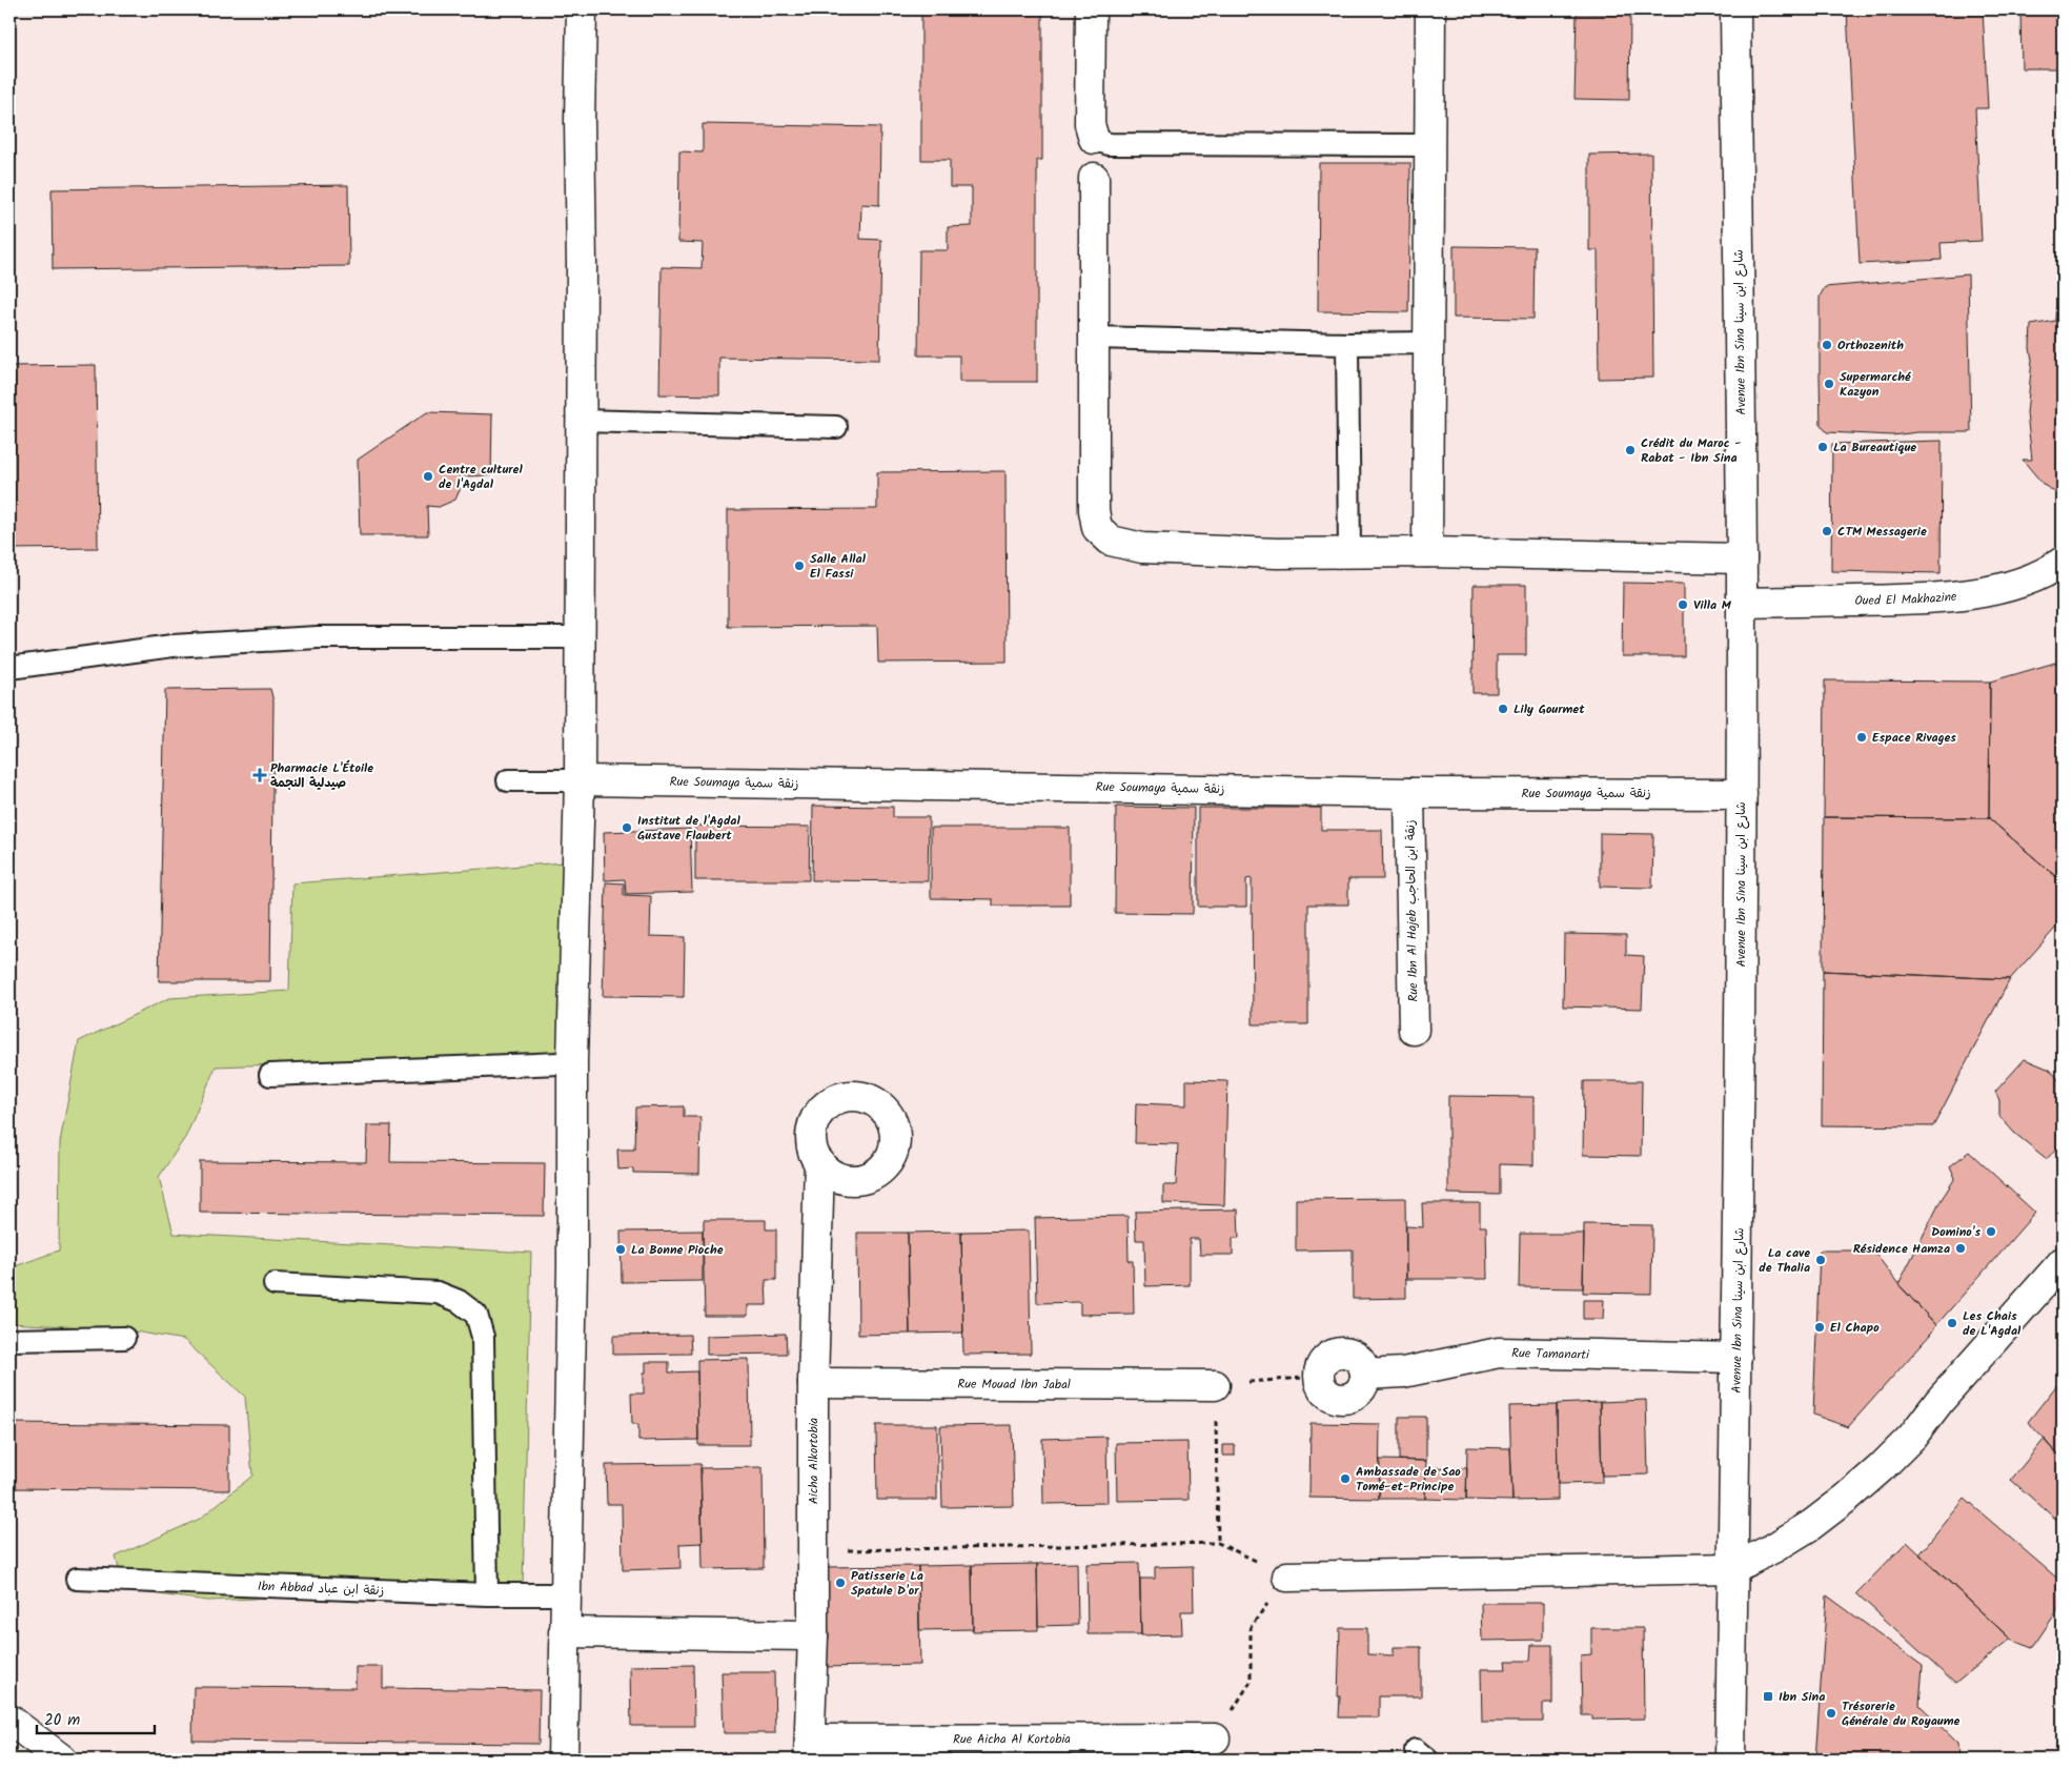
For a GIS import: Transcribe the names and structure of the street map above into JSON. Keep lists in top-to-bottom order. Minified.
{"streets":{"street":["Avenue Ibn Sina شارع ابن سينا","Oued El Makhazine","Rue Soumaya زنقة سمية","Rue Ibn Al Hajeb زنقة ابن الحاجب","Rue Tamanarti","Rue Mouad Ibn Jabal","Aicha Alkortobia","Rue Aicha Al Kortobia"],"lane":["Ibn Abbad زنقة ابن عباد"]},"crossings":[["Avenue Ibn Sina شارع ابن سينا","Oued El Makhazine"],["Avenue Ibn Sina شارع ابن سينا","Rue Soumaya زنقة سمية"],["Avenue Ibn Sina شارع ابن سينا","Rue Tamanarti"],["Rue Soumaya زنقة سمية","Rue Ibn Al Hajeb زنقة ابن الحاجب"],["Rue Mouad Ibn Jabal","Aicha Alkortobia"],["Aicha Alkortobia","Rue Aicha Al Kortobia"]],"places":{"other":["Orthozenith","Supermarché Kazyon","La Bureautique","Crédit du Maroc - Rabat - Ibn Sina","Centre culturel de l'Agdal","CTM Messagerie","Salle Allal El Fassi","Villa M","Lily Gourmet","Espace Rivages","Institut de l'Agdal Gustave Flaubert","Domino's","Résidence Hamza","La Bonne Pioche","La cave de Thalia","Les Chais de L'Agdal","El Chapo","Ambassade de Sao Tomé-et-Principe","Patisserie La Spatule D'or","Trésorerie Générale du Royaume"],"health":["Pharmacie L'Étoile صيدلية النجمة"],"transit":["Ibn Sina"]},"scale_bar":"20 m"}
